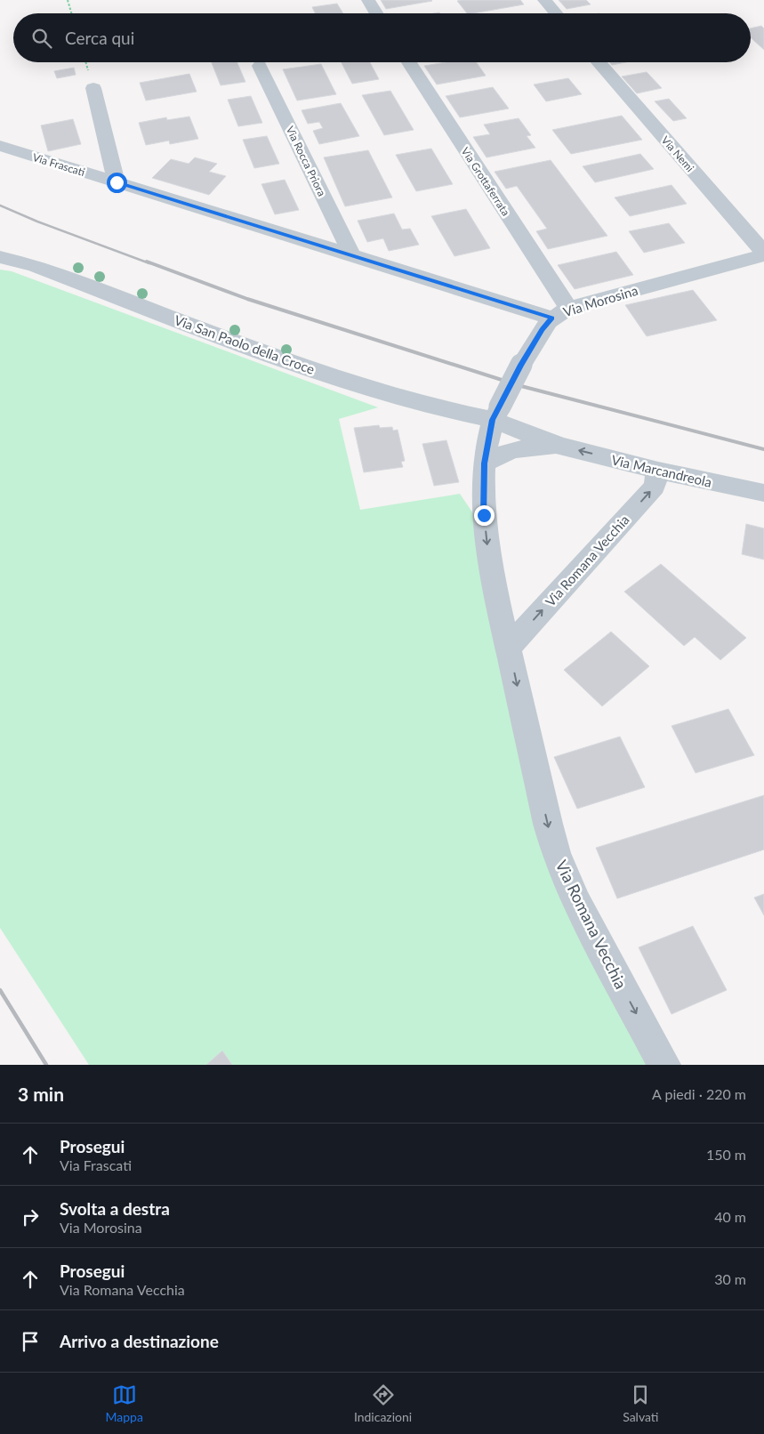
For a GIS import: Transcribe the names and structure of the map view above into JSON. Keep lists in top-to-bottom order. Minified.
{"streets":{"street":["Via Nemi","Via Rocca Priora","Via Frascati","Via Grottaferrata","Via Morosina","Via San Paolo della Croce","Via Marcandreola","Via Romana Vecchia"]},"crossings":[["Via Nemi","Via Morosina"],["Via Rocca Priora","Via Frascati"],["Via Frascati","Via Grottaferrata"],["Via Frascati","Via Morosina"],["Via Grottaferrata","Via Morosina"],["Via Morosina","Via San Paolo della Croce"],["Via Morosina","Via Marcandreola"],["Via Morosina","Via Romana Vecchia"],["Via San Paolo della Croce","Via Marcandreola"],["Via San Paolo della Croce","Via Romana Vecchia"],["Via Marcandreola","Via Romana Vecchia"]],"page":{"search":"Cerca qui","heading":["3 min","A piedi · 220 m"],"list":[["Prosegui","Via Frascati","150 m"],["Svolta a destra","Via Morosina","40 m"],["Prosegui","Via Romana Vecchia","30 m"],"Arrivo a destinazione"],"nav":["Mappa","Indicazioni","Salvati"]}}
